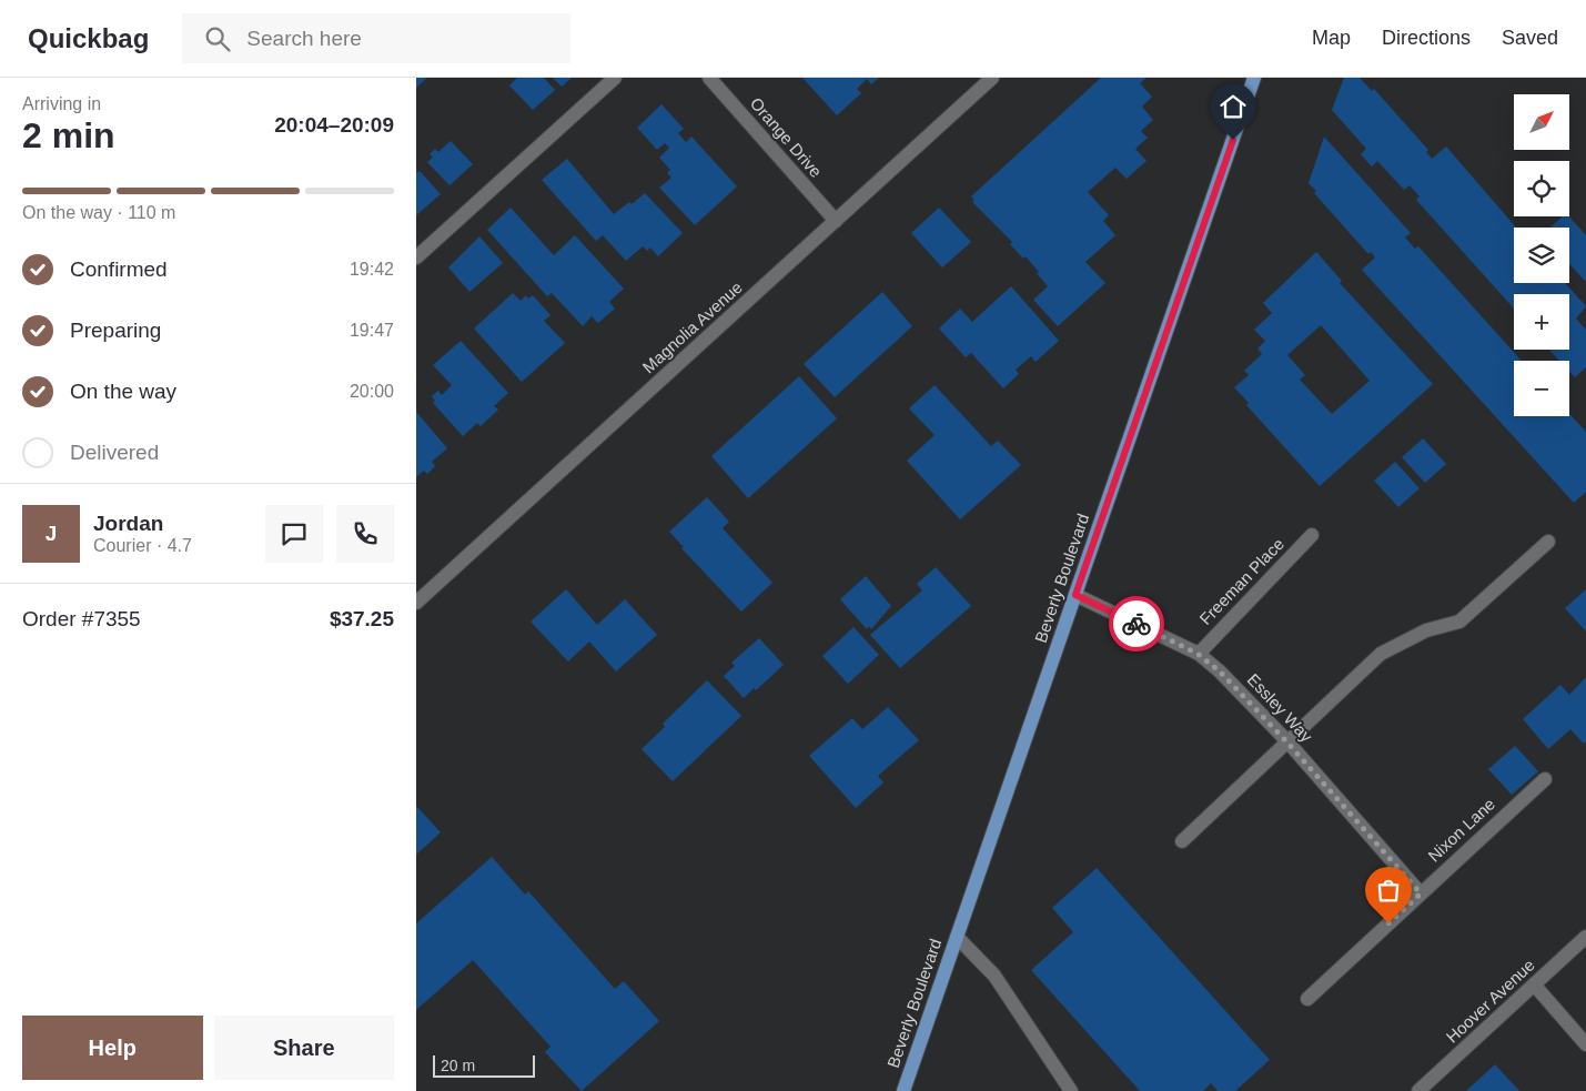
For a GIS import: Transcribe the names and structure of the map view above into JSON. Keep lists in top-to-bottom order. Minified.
{"streets":{"main road":["Beverly Boulevard"],"street":["Orange Drive","Magnolia Avenue","Freeman Place","Essley Way","Nixon Lane","Hoover Avenue"]},"crossings":[["Orange Drive","Magnolia Avenue"],["Beverly Boulevard","Essley Way"],["Freeman Place","Essley Way"],["Essley Way","Nixon Lane"]],"scale_bar":"20 m","north":"top right","page":{"header":"Quickbag","search":"Search here","nav":["Map","Directions","Saved"],"heading":["2 min","Arriving in","20:04–20:09"],"panel":["Jordan","Courier · 4.7","Order #7355","$37.25"],"map_buttons":["+","−"],"bar":"On the way · 110 m","list":[["Confirmed","19:42"],["Preparing","19:47"],["On the way","20:00"],"Delivered"],"round":"J","buttons":["Help","Share"],"scale":"20 m"}}
